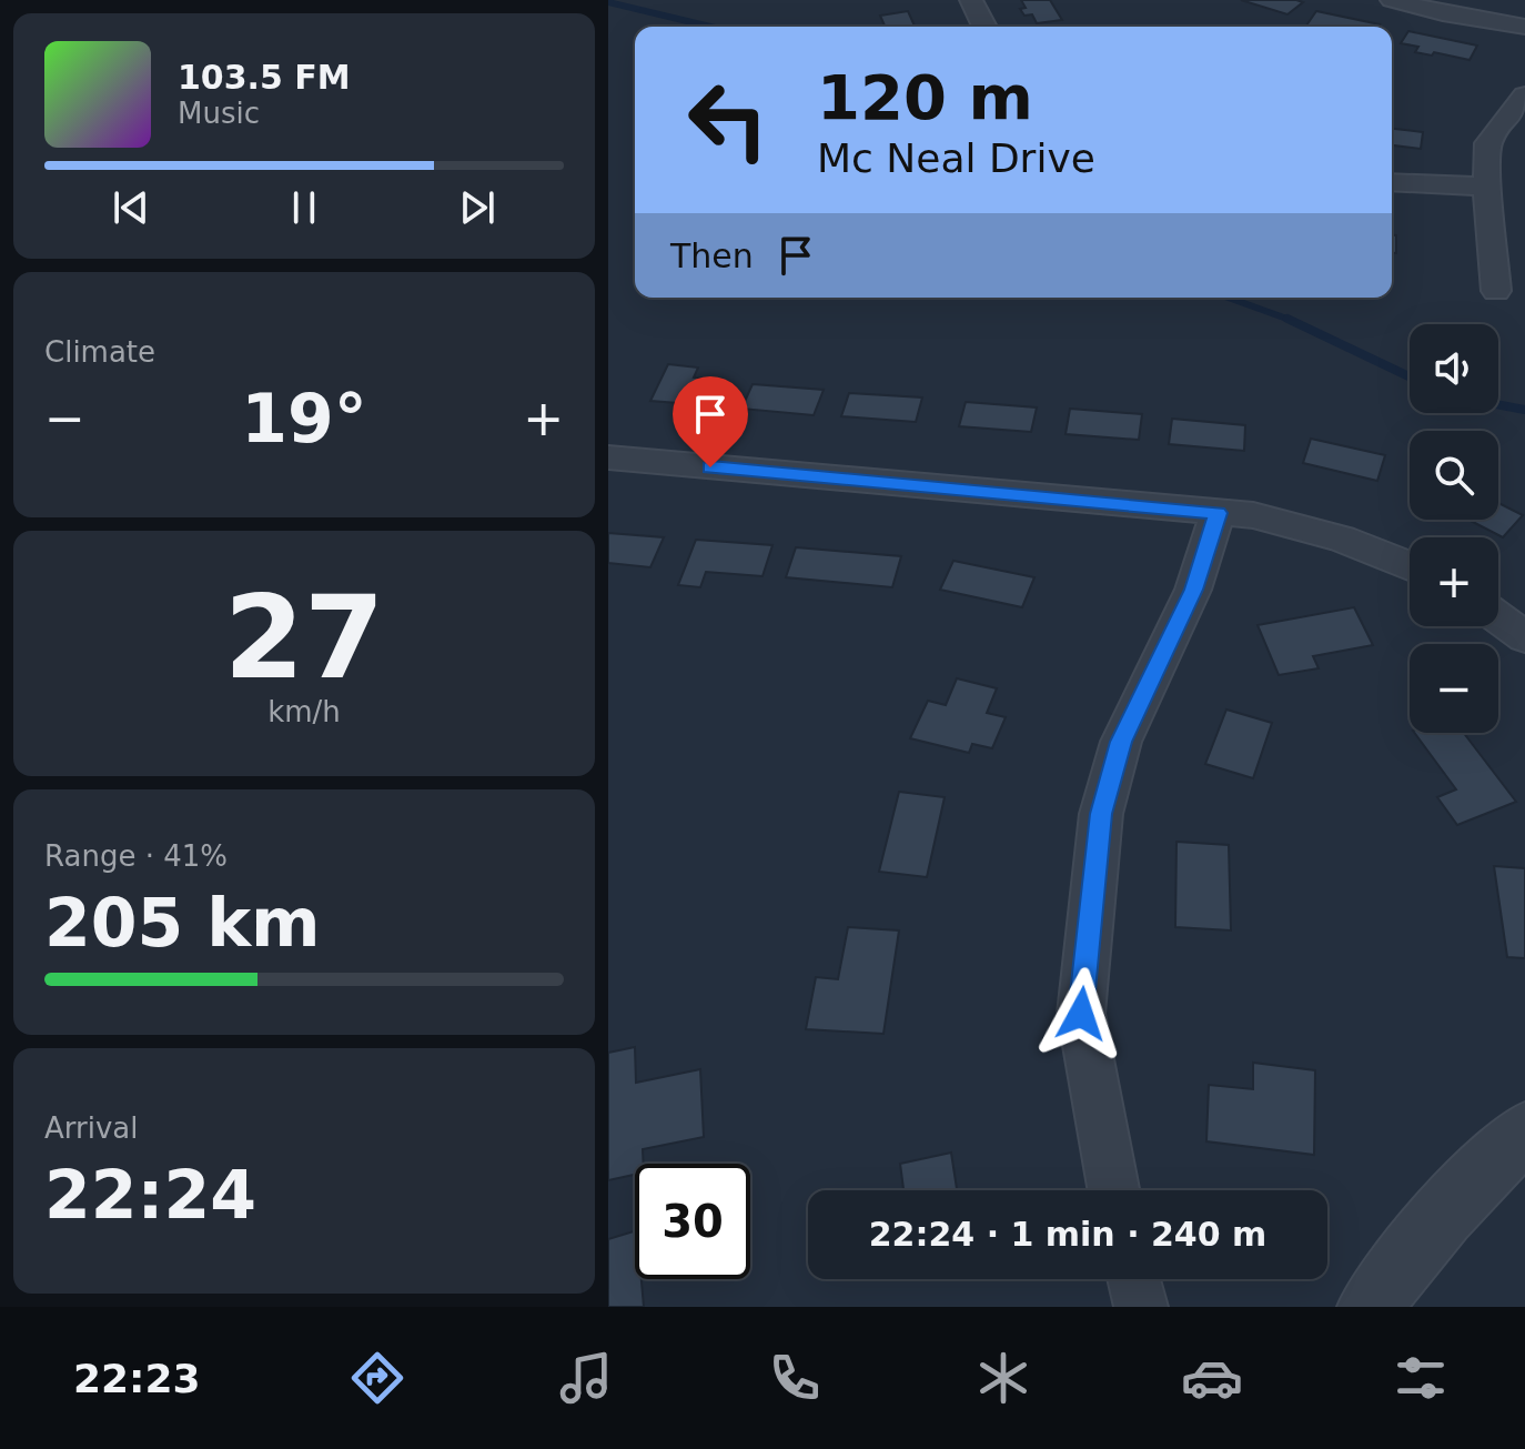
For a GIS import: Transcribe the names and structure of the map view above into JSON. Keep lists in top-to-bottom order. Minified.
{"page":{"turn":["120 m","Mc Neal Drive"],"song":["103.5 FM","Music"],"then":"Then","tile":["Climate",["27","km/h"],["Range · 41%","205 km"],["Arrival","22:24"]],"map_buttons":["+","−"],"heat":["−","19°","+"],"limit":"30","trip":"22:24 · 1 min · 240 m","tabs":"22:23"}}
